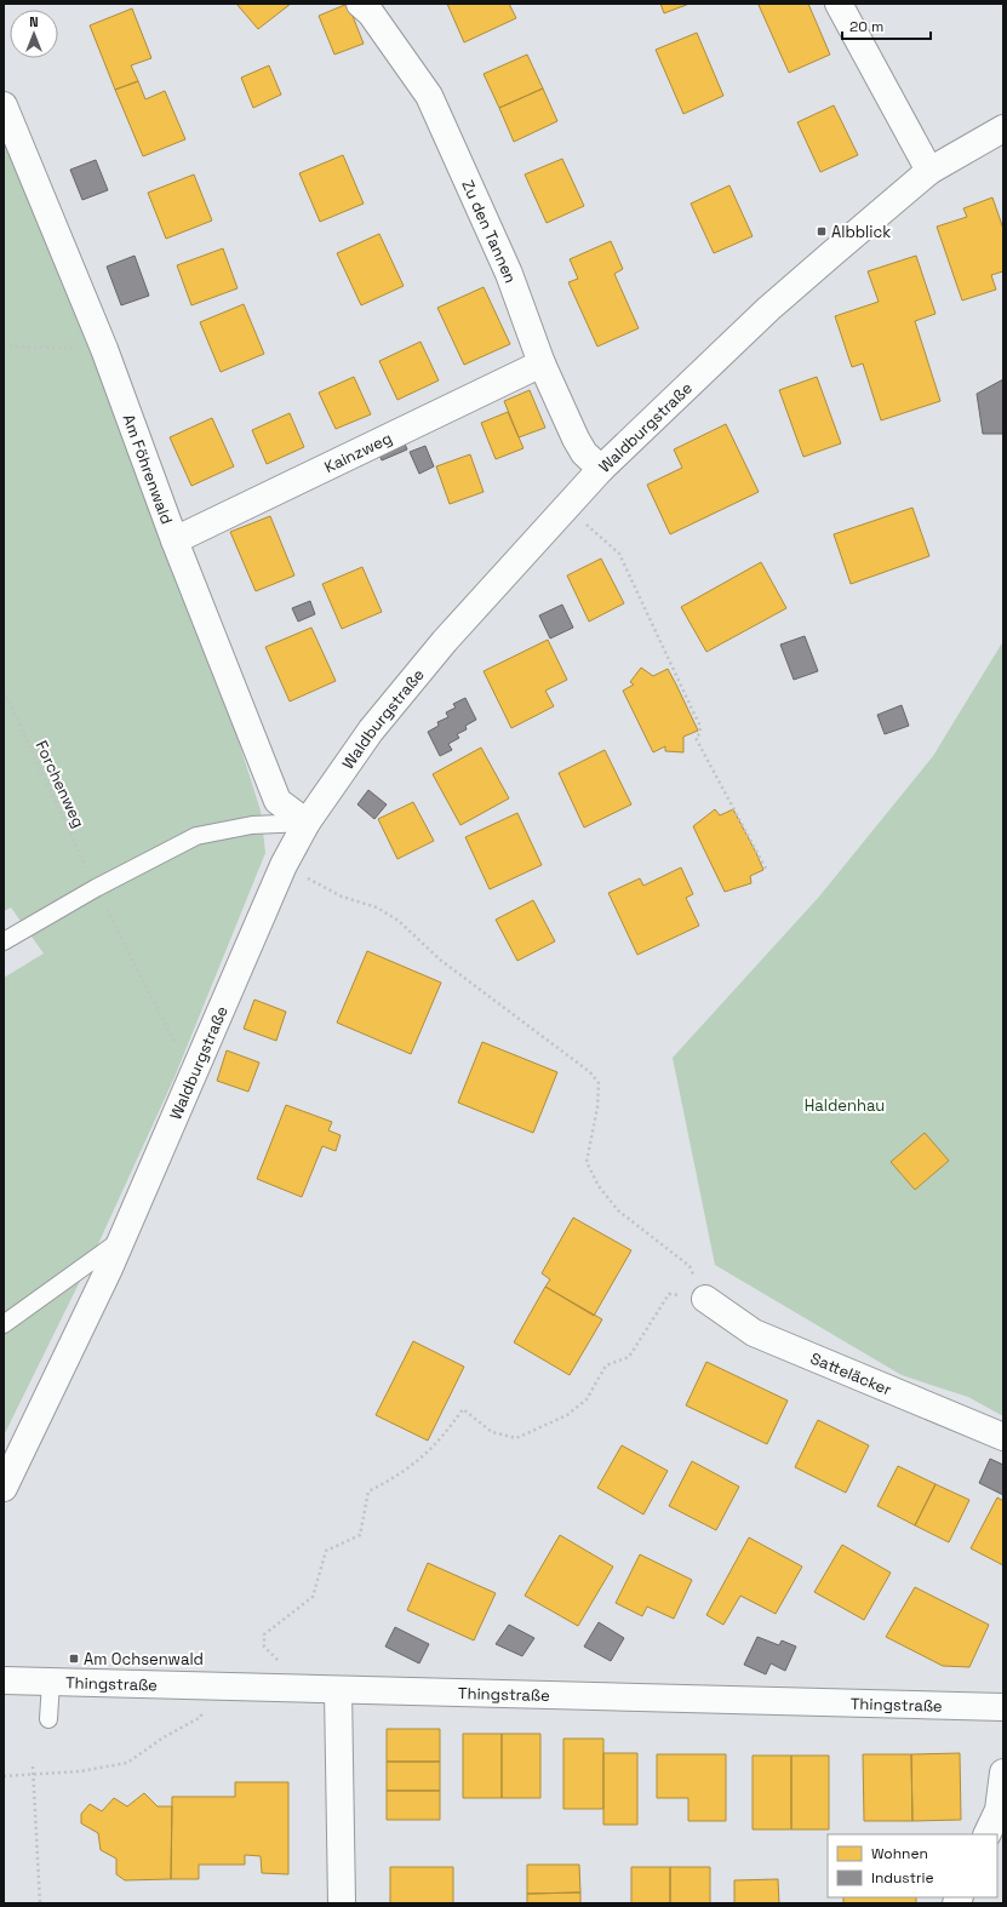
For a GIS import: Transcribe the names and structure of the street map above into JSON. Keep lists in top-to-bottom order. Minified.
{"streets":{"street":["Zu den Tannen","Waldburgstraße","Kainzweg","Am Föhrenwald","Satteläcker","Thingstraße"],"path":["Forchenweg"]},"crossings":[["Zu den Tannen","Waldburgstraße"],["Zu den Tannen","Kainzweg"],["Waldburgstraße","Am Föhrenwald"],["Waldburgstraße","Forchenweg"],["Kainzweg","Am Föhrenwald"]],"parks":["Haldenhau"],"places":{"transit":["Albblick","Am Ochsenwald"]},"legend":["Wohnen","Industrie"],"scale_bar":"20 m","north":"top"}
